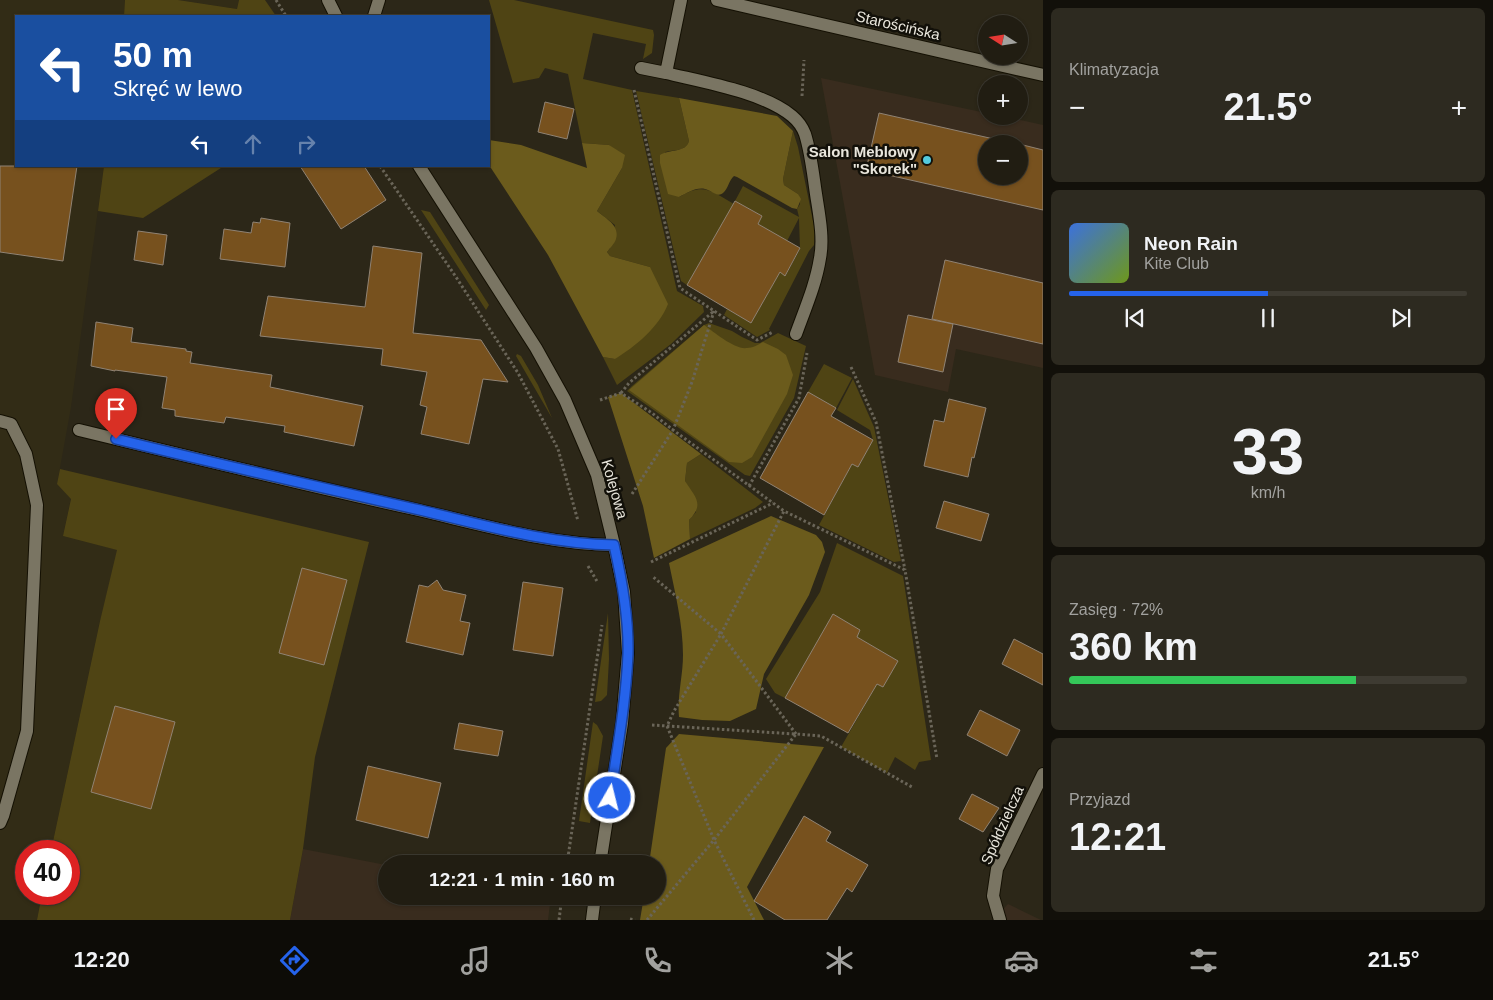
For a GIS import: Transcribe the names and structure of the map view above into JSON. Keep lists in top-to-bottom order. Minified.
{"streets":{"street":["Starościńska","Kolejowa","Spółdzielcza"]},"places":["Salon Meblowy \"Skorek\""],"north":"left","page":{"tile":["Klimatyzacja",["33","km/h"],["Zasięg · 72%","360 km"],["Przyjazd","12:21"]],"map_buttons":["+","−"],"turn":["50 m","Skręć w lewo"],"heat":["−","21.5°","+"],"song":["Neon Rain","Kite Club"],"limit":"40","trip":"12:21 · 1 min · 160 m","tabs":["12:20","21.5°"]}}
